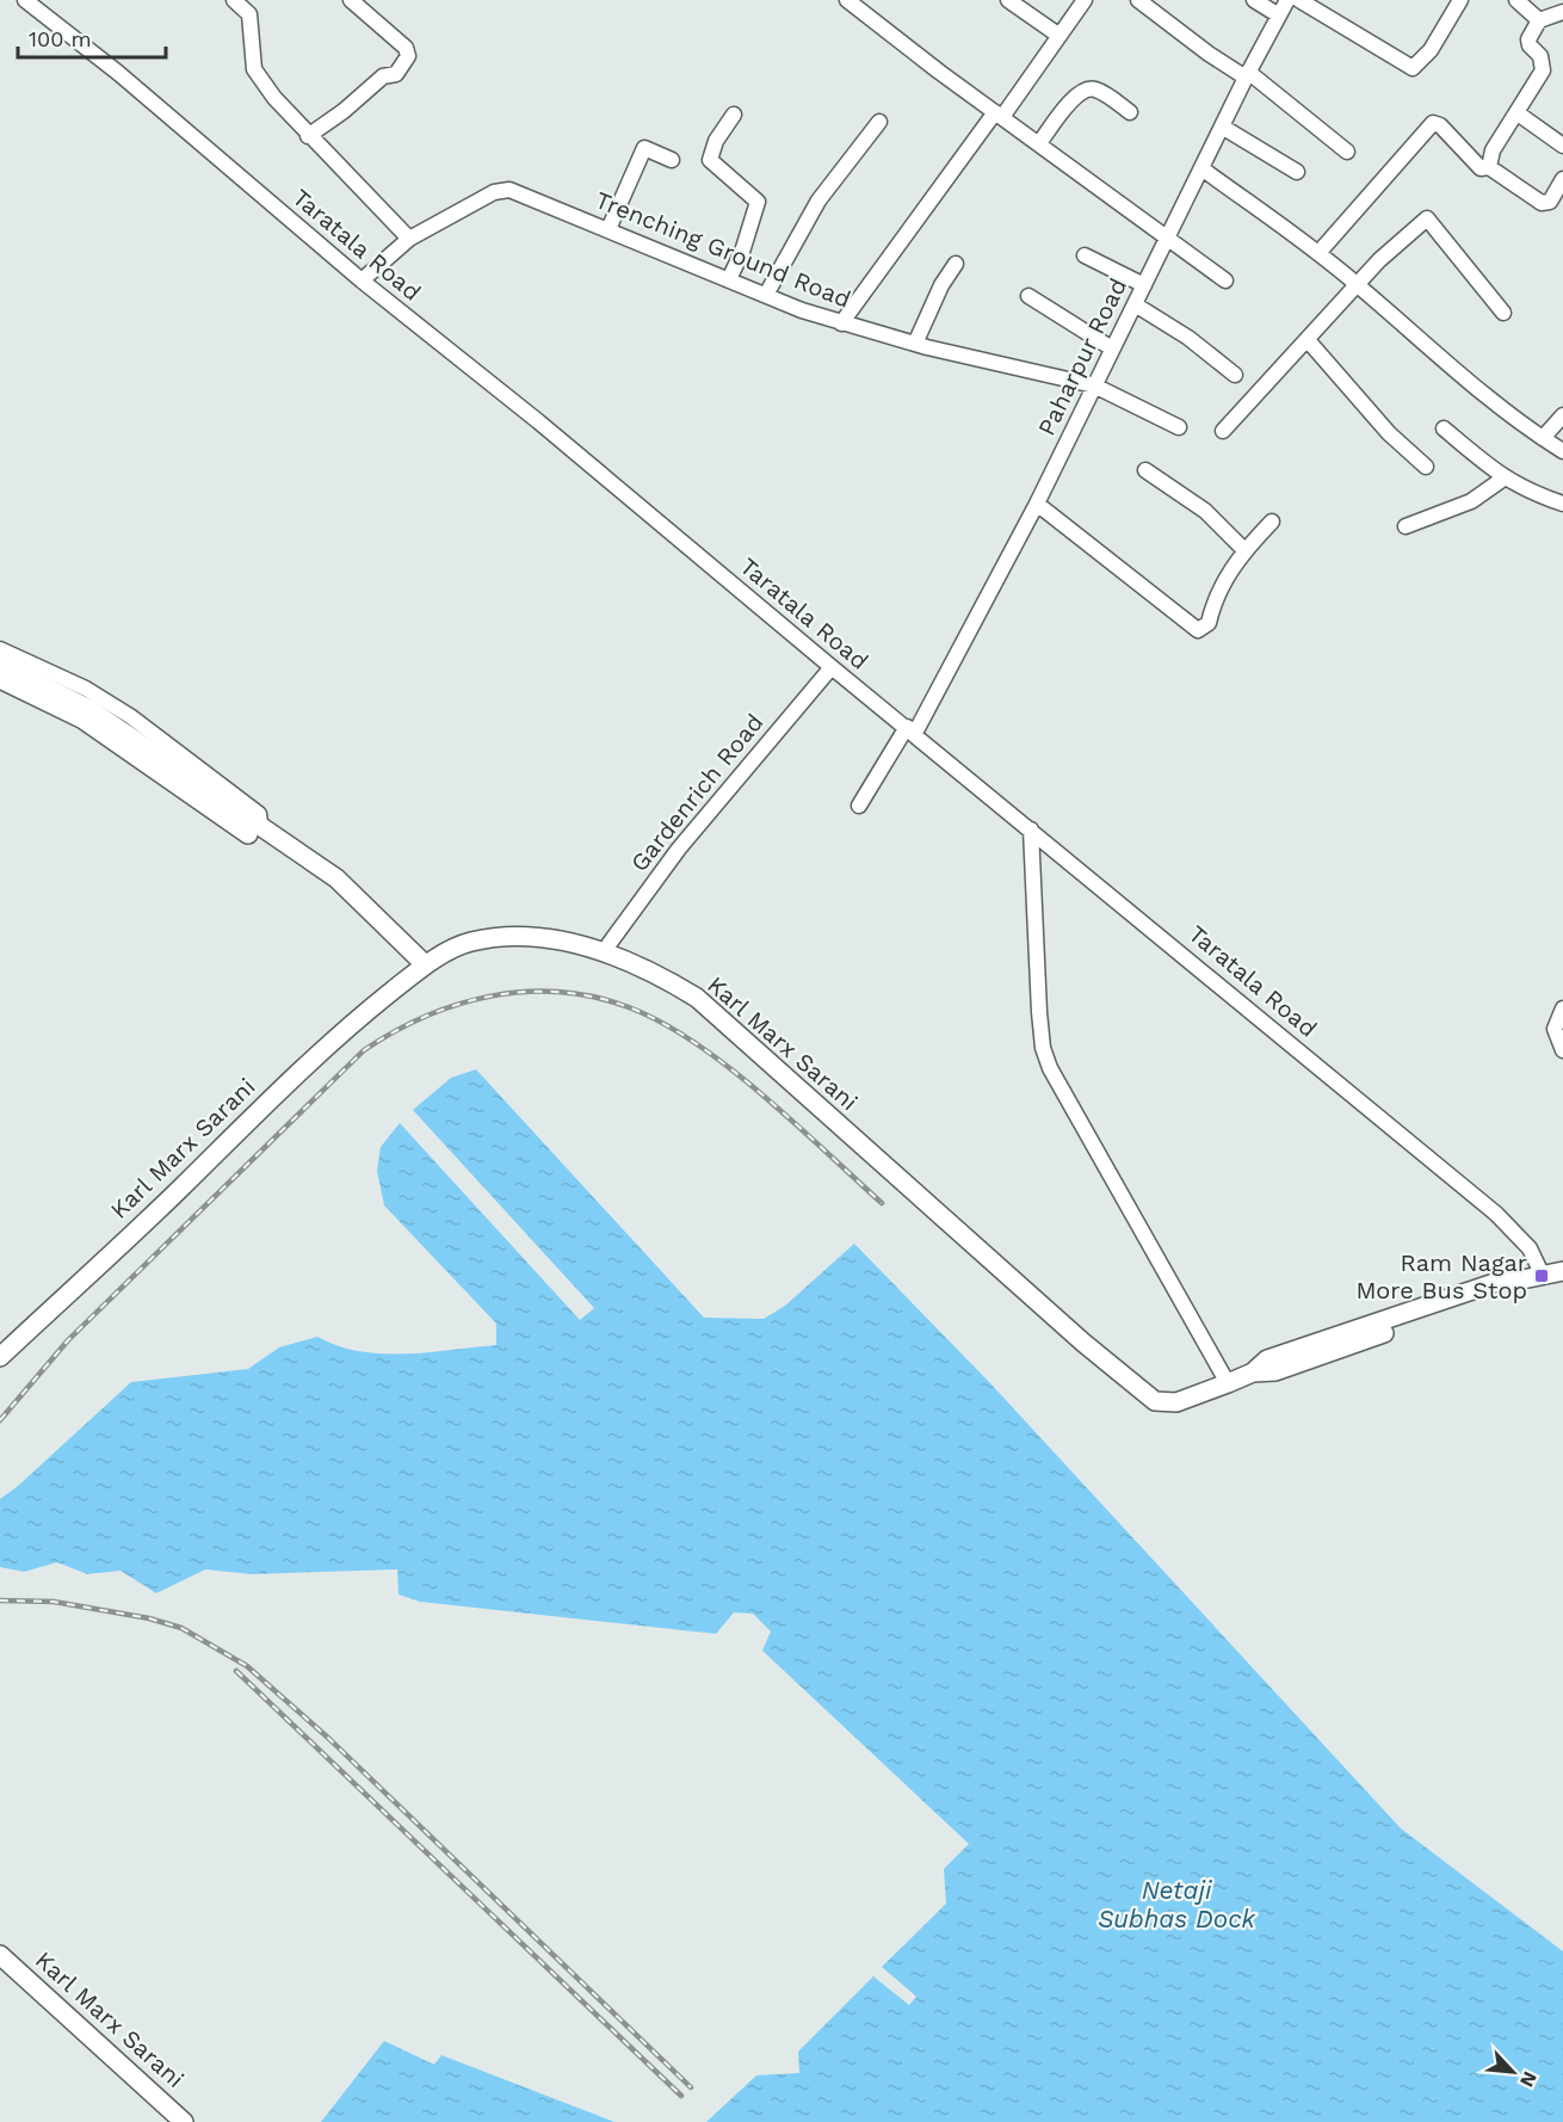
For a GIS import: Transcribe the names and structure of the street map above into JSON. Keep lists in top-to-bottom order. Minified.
{"streets":{"main road":["Karl Marx Sarani"],"street":["Taratala Road","Trenching Ground Road","Paharpur Road","Gardenrich Road"]},"crossings":[["Taratala Road","Trenching Ground Road"],["Taratala Road","Paharpur Road"],["Taratala Road","Gardenrich Road"],["Taratala Road","Karl Marx Sarani"],["Trenching Ground Road","Paharpur Road"],["Gardenrich Road","Karl Marx Sarani"]],"water":["Netaji Subhas Dock"],"places":{"transit":["Ram Nagar More Bus Stop"]},"scale_bar":"100 m","north":"bottom right"}
